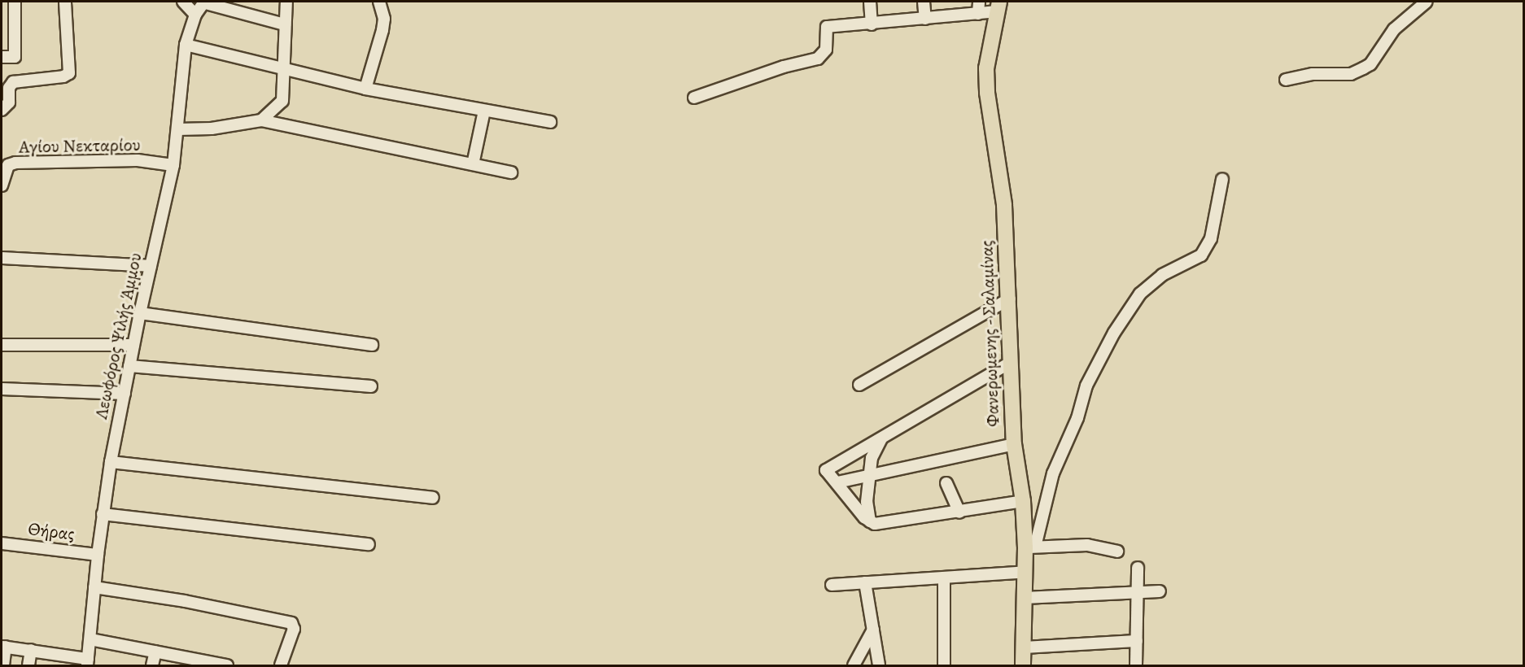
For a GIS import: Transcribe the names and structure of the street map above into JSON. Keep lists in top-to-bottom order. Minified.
{"streets":{"main road":["Φανερωμενης - Σαλαμίνας"],"street":["Αγίου Νεκταρίου","Λεωφόρος Ψιλής Άμμου","Θήρας"]},"crossings":[["Αγίου Νεκταρίου","Λεωφόρος Ψιλής Άμμου"],["Λεωφόρος Ψιλής Άμμου","Θήρας"]]}
